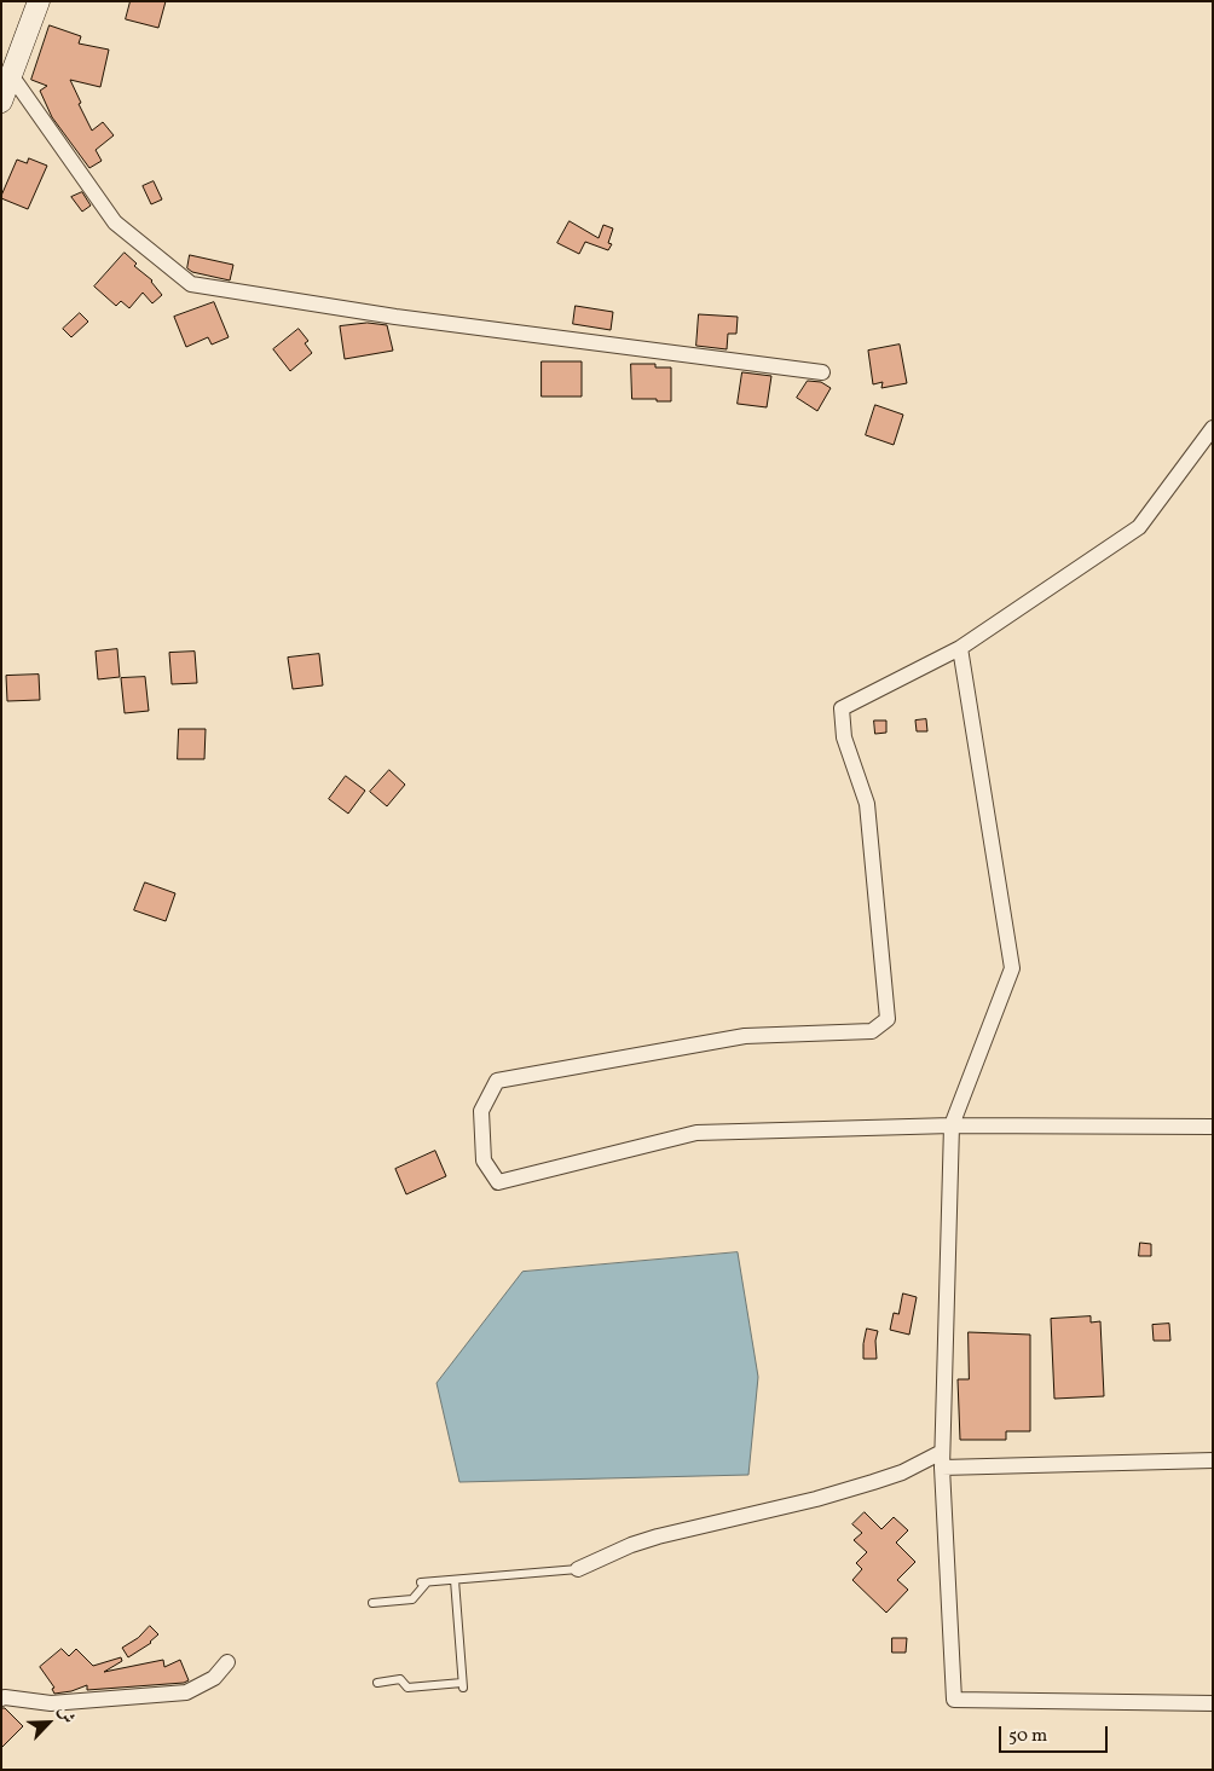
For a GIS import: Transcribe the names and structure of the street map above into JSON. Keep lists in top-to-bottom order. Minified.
{"scale_bar":"50 m","north":"top right"}
